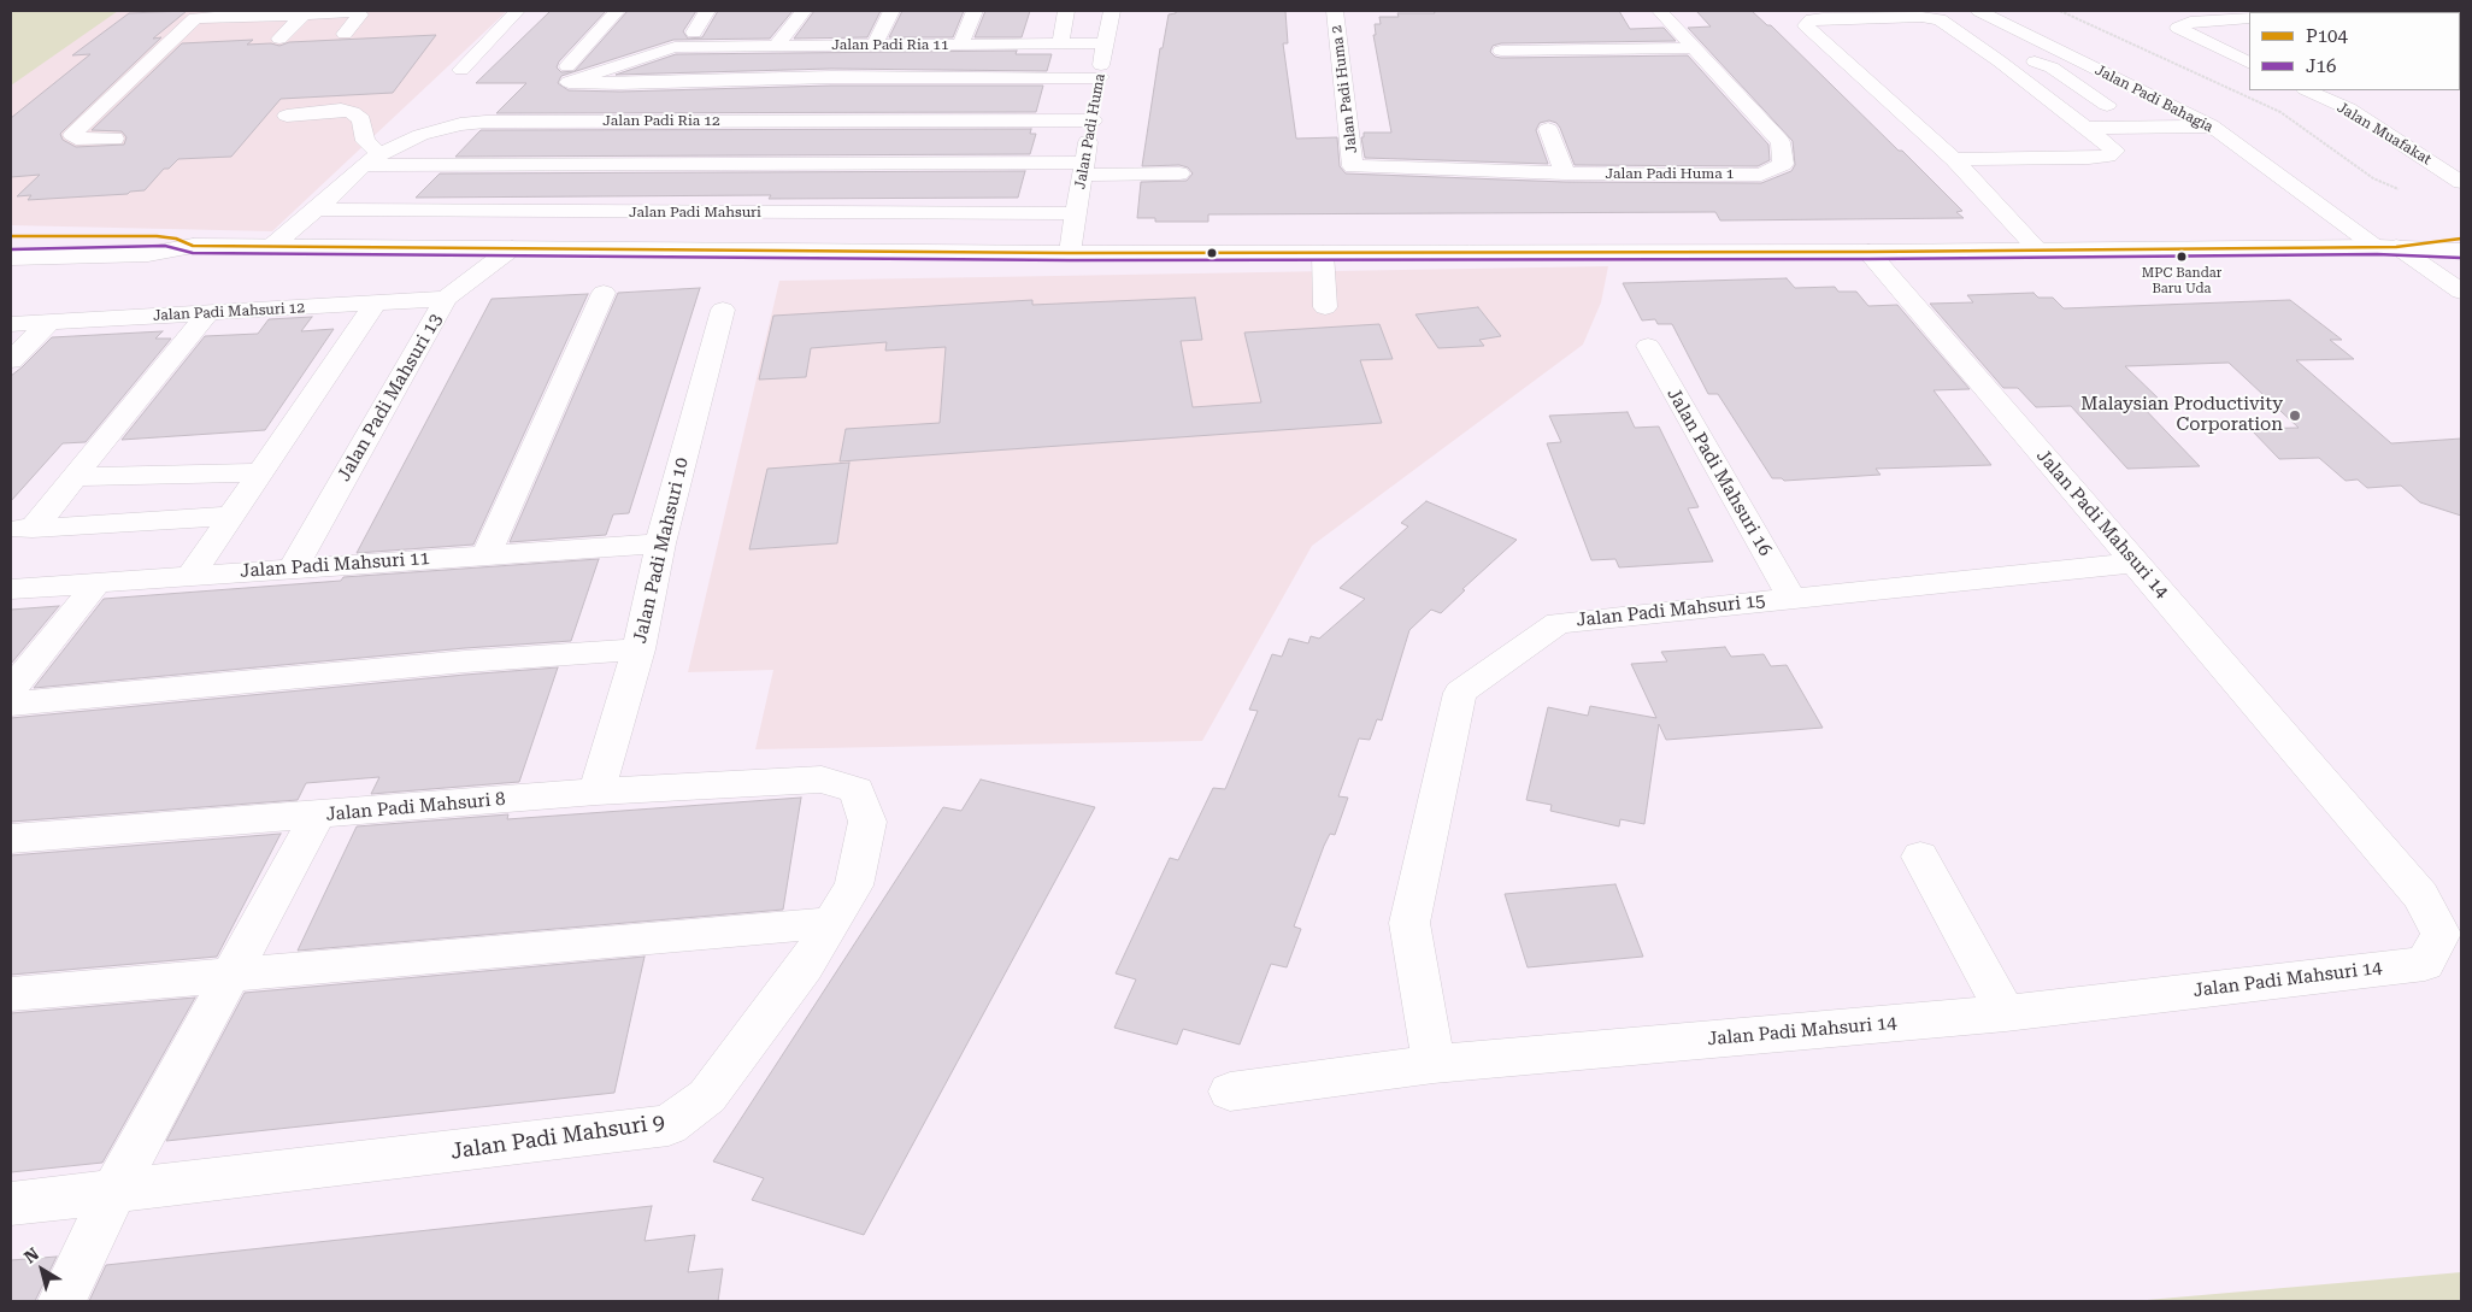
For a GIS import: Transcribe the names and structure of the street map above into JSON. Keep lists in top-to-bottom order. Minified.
{"streets":{"street":["Jalan Padi Ria 11","Jalan Padi Huma 2","Jalan Padi Bahagia","Jalan Padi Ria 12","Jalan Padi Huma","Jalan Muafakat","Jalan Padi Huma 1","Jalan Padi Mahsuri","Jalan Padi Mahsuri 12","Jalan Padi Mahsuri 13","Jalan Padi Mahsuri 16","Jalan Padi Mahsuri 14","Jalan Padi Mahsuri 10","Jalan Padi Mahsuri 11","Jalan Padi Mahsuri 15","Jalan Padi Mahsuri 8","Jalan Padi Mahsuri 9"]},"crossings":[["Jalan Padi Ria 11","Jalan Padi Huma"],["Jalan Padi Huma 2","Jalan Padi Huma 1"],["Jalan Padi Ria 12","Jalan Padi Huma"],["Jalan Padi Ria 12","Jalan Padi Mahsuri"],["Jalan Padi Huma","Jalan Padi Mahsuri"],["Jalan Padi Mahsuri 12","Jalan Padi Mahsuri 13"],["Jalan Padi Mahsuri 13","Jalan Padi Mahsuri 11"],["Jalan Padi Mahsuri 16","Jalan Padi Mahsuri 15"],["Jalan Padi Mahsuri 14","Jalan Padi Mahsuri 15"],["Jalan Padi Mahsuri 10","Jalan Padi Mahsuri 11"],["Jalan Padi Mahsuri 10","Jalan Padi Mahsuri 8"],["Jalan Padi Mahsuri 8","Jalan Padi Mahsuri 9"]],"places":["MPC Bandar Baru Uda","Malaysian Productivity Corporation"],"lines":["transit line P104","transit line J16"],"legend":["P104","J16"],"north":"top left"}
